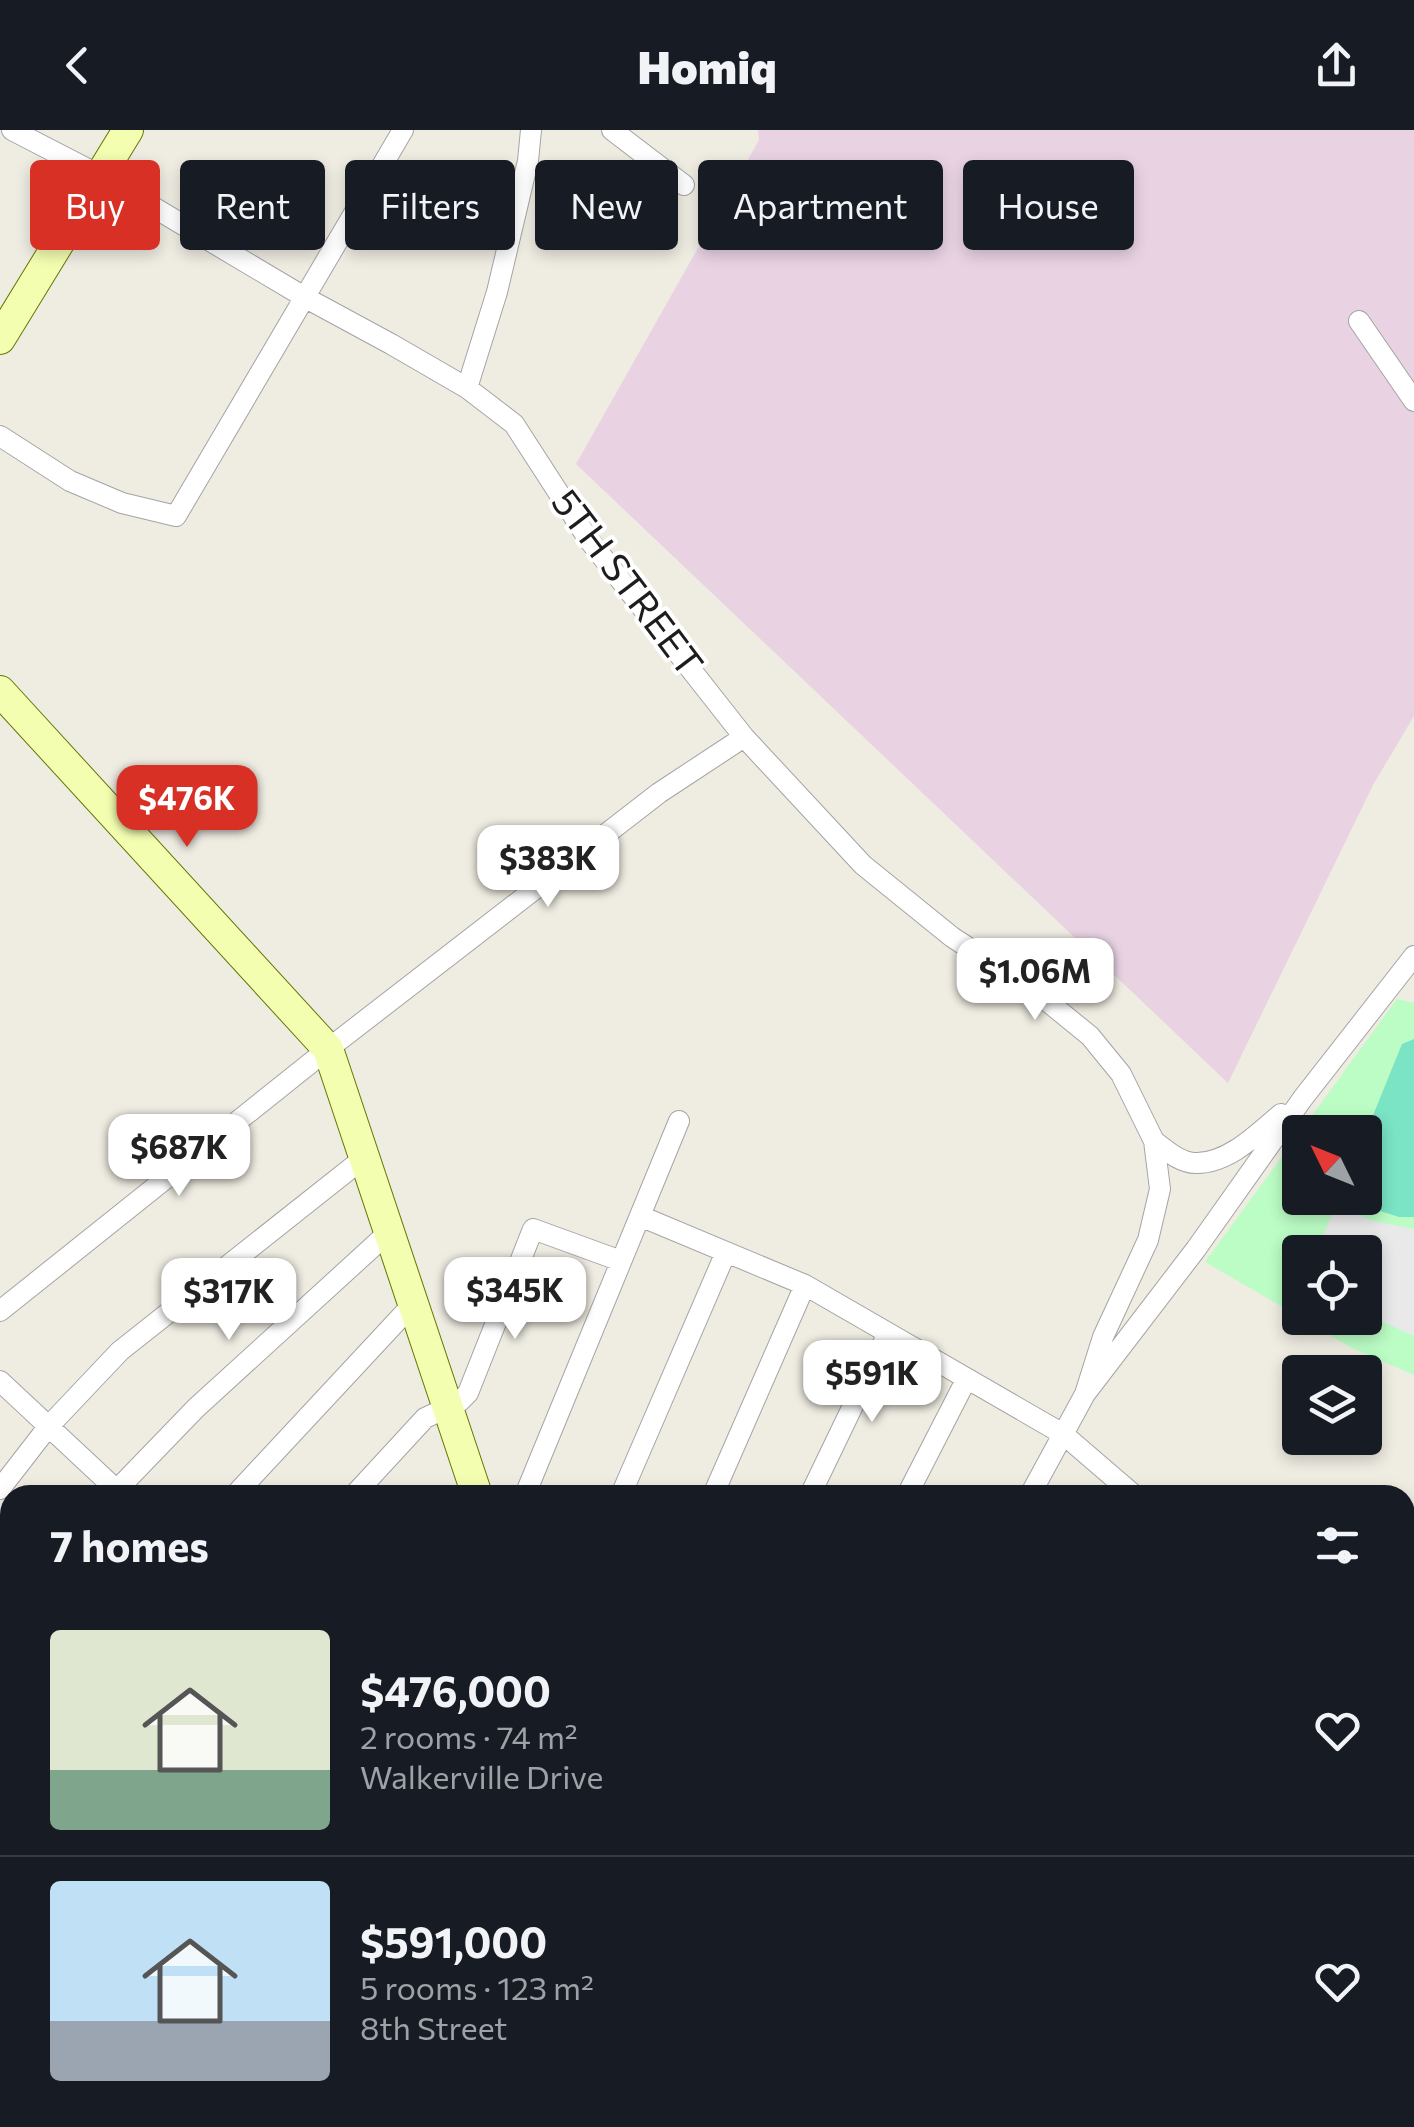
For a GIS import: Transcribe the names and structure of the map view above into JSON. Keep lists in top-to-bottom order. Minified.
{"streets":{"street":["5TH STREET"]},"north":"top left","page":{"header":"Homiq","chip":["Buy","Rent","Filters","New","Apartment","House"],"price":["$476K","$383K","$1.06M","$687K","$345K","$317K","$591K"],"heading":"7 homes","list":[{"name":"$476,000","note":"2 rooms · 74 m² · Walkerville Drive"},{"name":"$591,000","note":"5 rooms · 123 m² · 8th Street"}]}}
